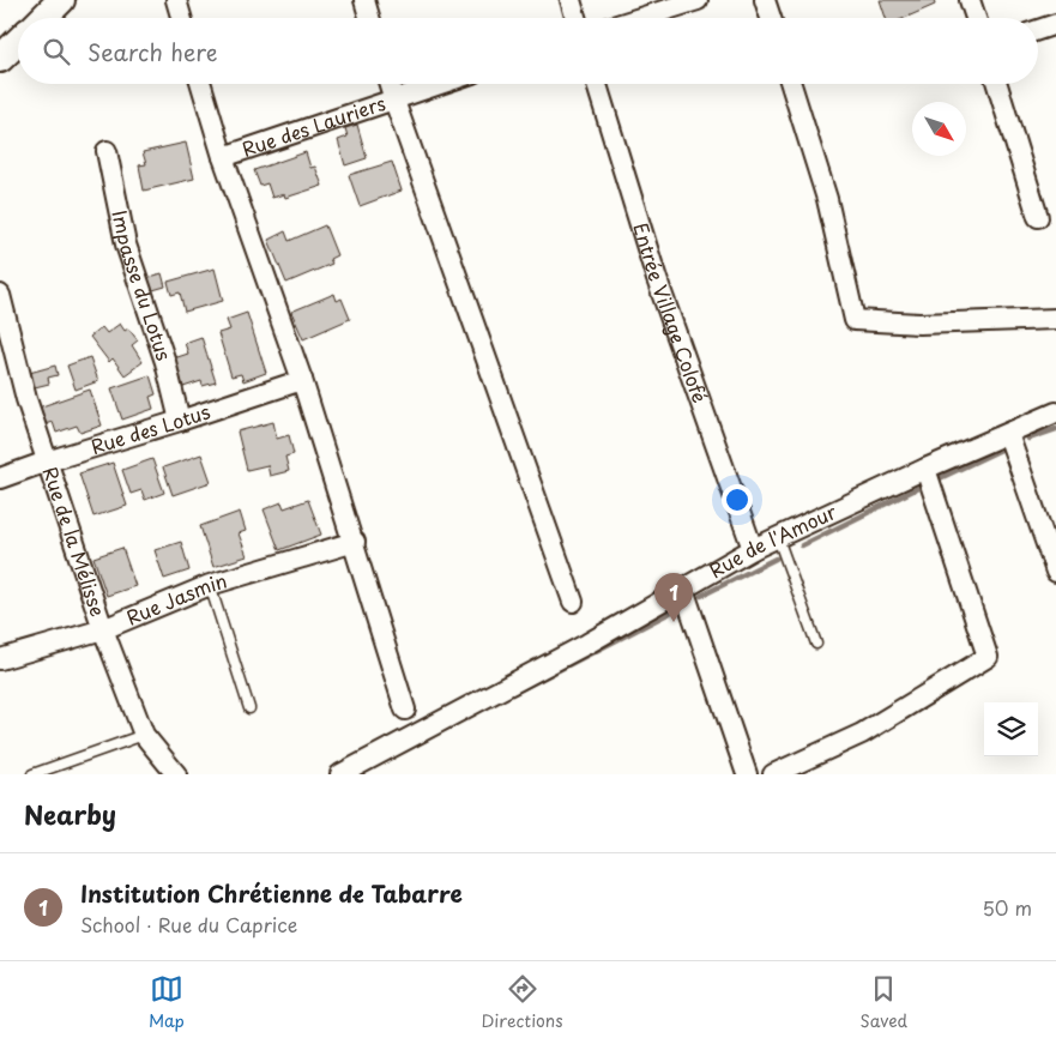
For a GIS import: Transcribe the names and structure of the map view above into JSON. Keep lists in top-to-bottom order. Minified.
{"streets":{"street":["Rue des Lauriers","Impasse du Lotus","Entrée Village Colofé","Rue des Lotus","Rue de la Mélisse","Rue de l'Amour","Rue Jasmin"]},"crossings":[["Impasse du Lotus","Rue des Lotus"],["Entrée Village Colofé","Rue de l'Amour"],["Rue des Lotus","Rue de la Mélisse"],["Rue de la Mélisse","Rue Jasmin"]],"north":"bottom right","page":{"search":"Search here","pins":"1","heading":"Nearby","list":[{"mark":"1","name":"Institution Chrétienne de Tabarre","note":"School · Rue du Caprice","value":"50 m"}],"nav":["Map","Directions","Saved"]}}
